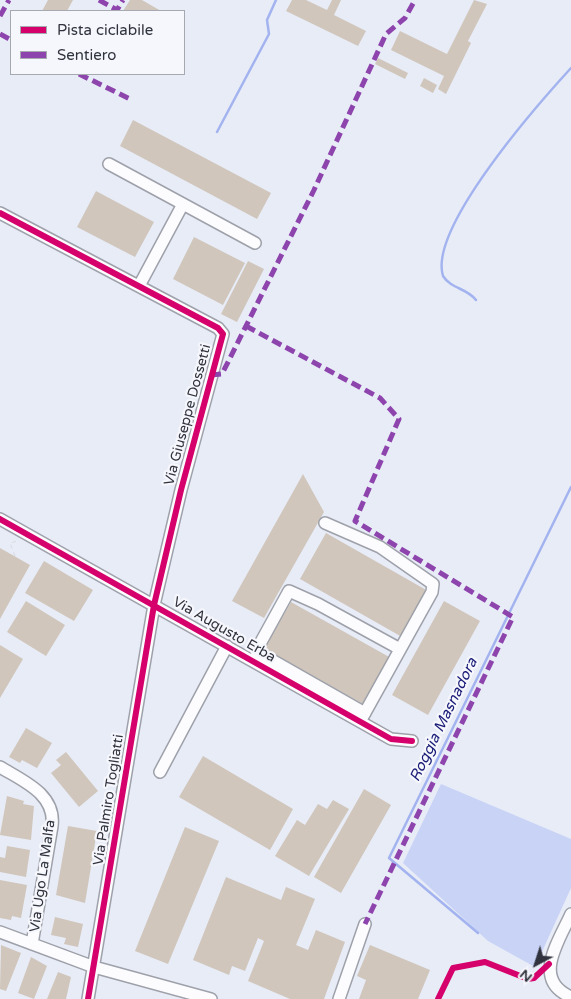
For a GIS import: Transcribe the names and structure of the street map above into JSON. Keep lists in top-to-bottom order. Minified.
{"streets":{"street":["Via Giuseppe Dossetti","Via Augusto Erba","Via Palmiro Togliatti","Via Ugo La Malfa"]},"crossings":[["Via Giuseppe Dossetti","Via Augusto Erba"],["Via Giuseppe Dossetti","Via Palmiro Togliatti"],["Via Augusto Erba","Via Palmiro Togliatti"],["Via Palmiro Togliatti","Via Ugo La Malfa"]],"water":["Roggia Masnadora"],"legend":["Pista ciclabile","Sentiero"],"north":"bottom left"}
